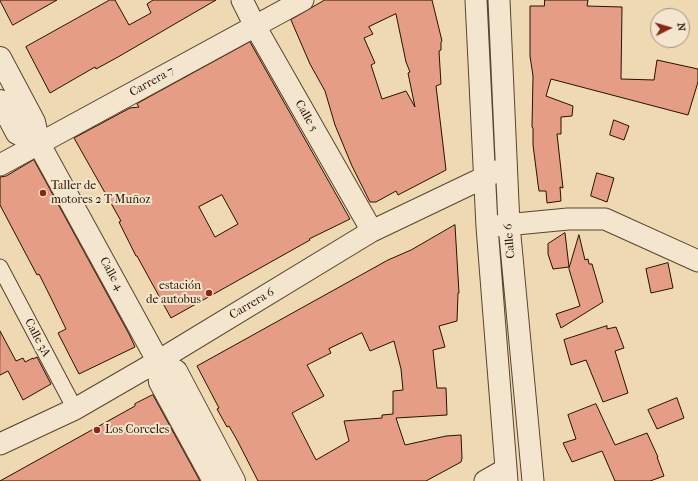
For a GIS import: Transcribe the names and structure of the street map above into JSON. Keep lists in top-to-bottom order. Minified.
{"streets":{"street":["Carrera 7","Calle 5","Calle 6","Calle 4","Carrera 6","Calle 3A"]},"crossings":[["Carrera 7","Calle 5"],["Carrera 7","Calle 4"],["Calle 5","Carrera 6"],["Calle 6","Carrera 6"],["Calle 4","Carrera 6"],["Carrera 6","Calle 3A"]],"places":["Taller de motores 2 T Muñoz","estación de autobus","Los Corceles"],"north":"right"}
